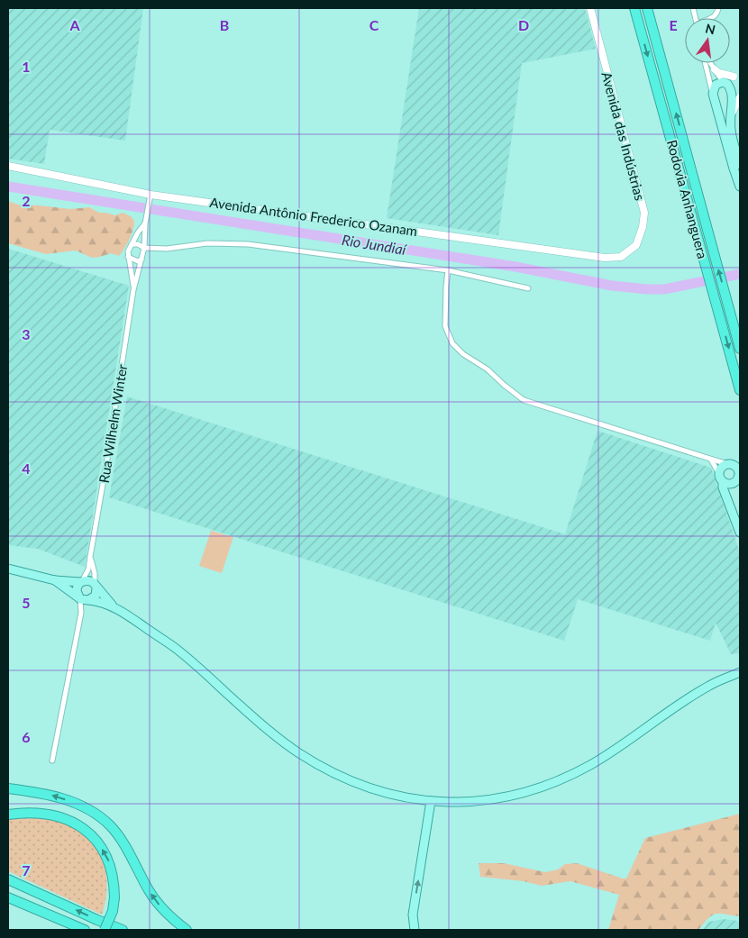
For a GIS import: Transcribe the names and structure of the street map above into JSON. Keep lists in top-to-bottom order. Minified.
{"streets":{"highway":["Rodovia Anhanguera"],"street":["Avenida das Indústrias","Avenida Antônio Frederico Ozanam","Rua Wilhelm Winter"]},"crossings":[["Avenida das Indústrias","Avenida Antônio Frederico Ozanam"]],"water":["Rio Jundiaí"],"north":"top","grid":{"columns":["A","B","C","D","E"],"rows":["1","2","3","4","5","6","7"]}}
